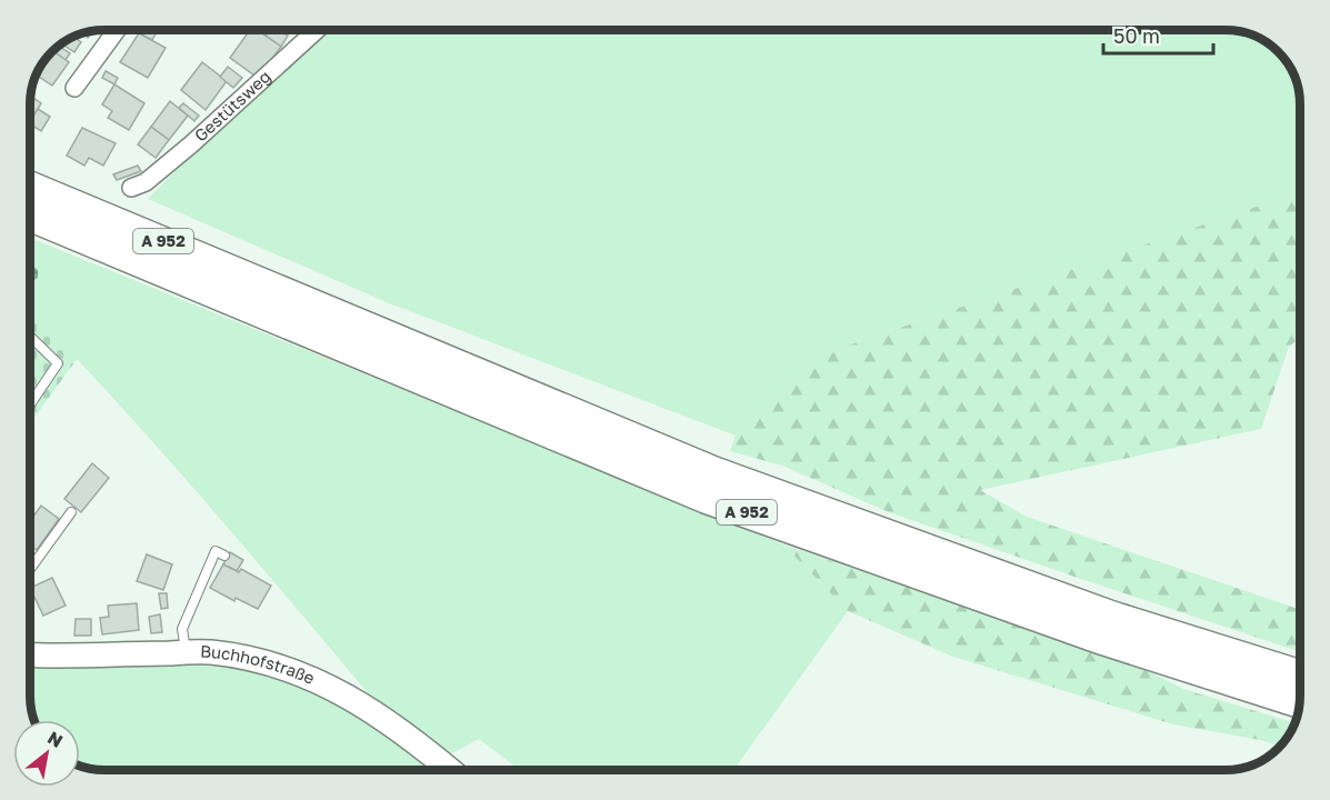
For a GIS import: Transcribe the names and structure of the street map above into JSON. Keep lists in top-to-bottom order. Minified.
{"streets":{"highway":["A 952"],"main road":["Buchhofstraße"],"street":["Gestütsweg"]},"scale_bar":"50 m","north":"top right"}
